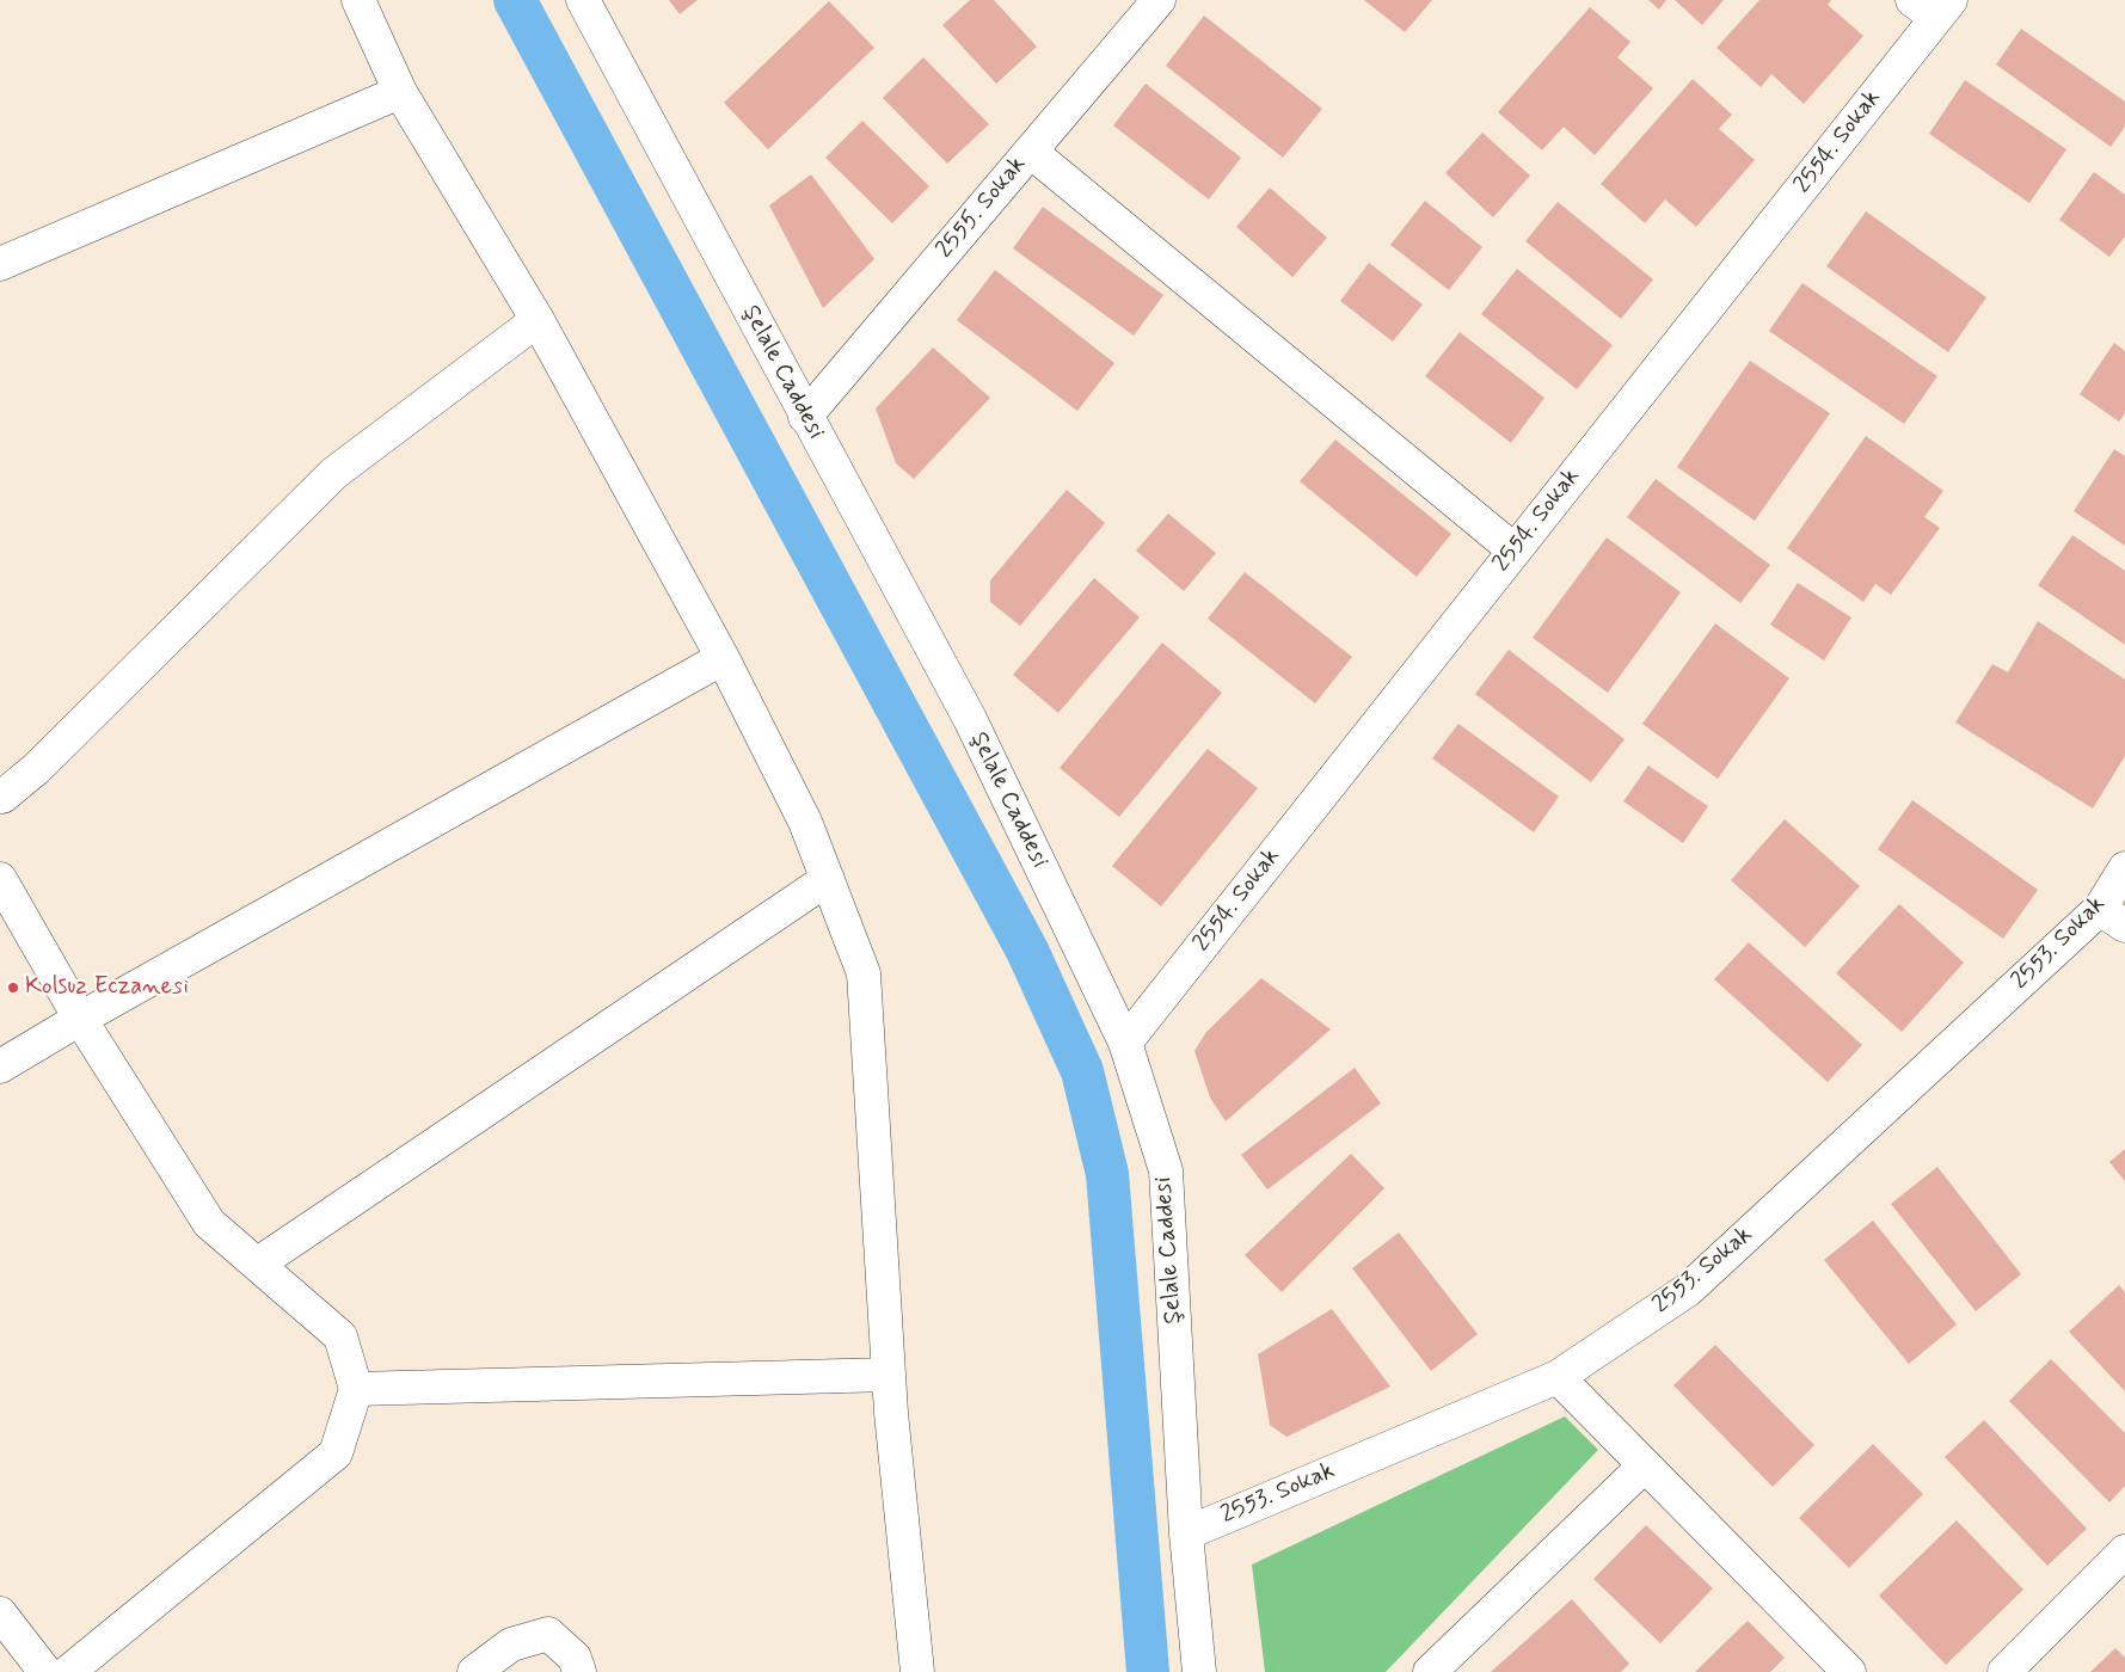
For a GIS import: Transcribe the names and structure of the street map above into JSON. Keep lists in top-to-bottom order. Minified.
{"streets":{"street":["2554. Sokak","2555. Sokak","Şelale Caddesi","2553. Sokak"]},"crossings":[["2554. Sokak","Şelale Caddesi"],["2555. Sokak","Şelale Caddesi"],["Şelale Caddesi","2553. Sokak"]],"places":["Kolsuz Eczanesi"]}
